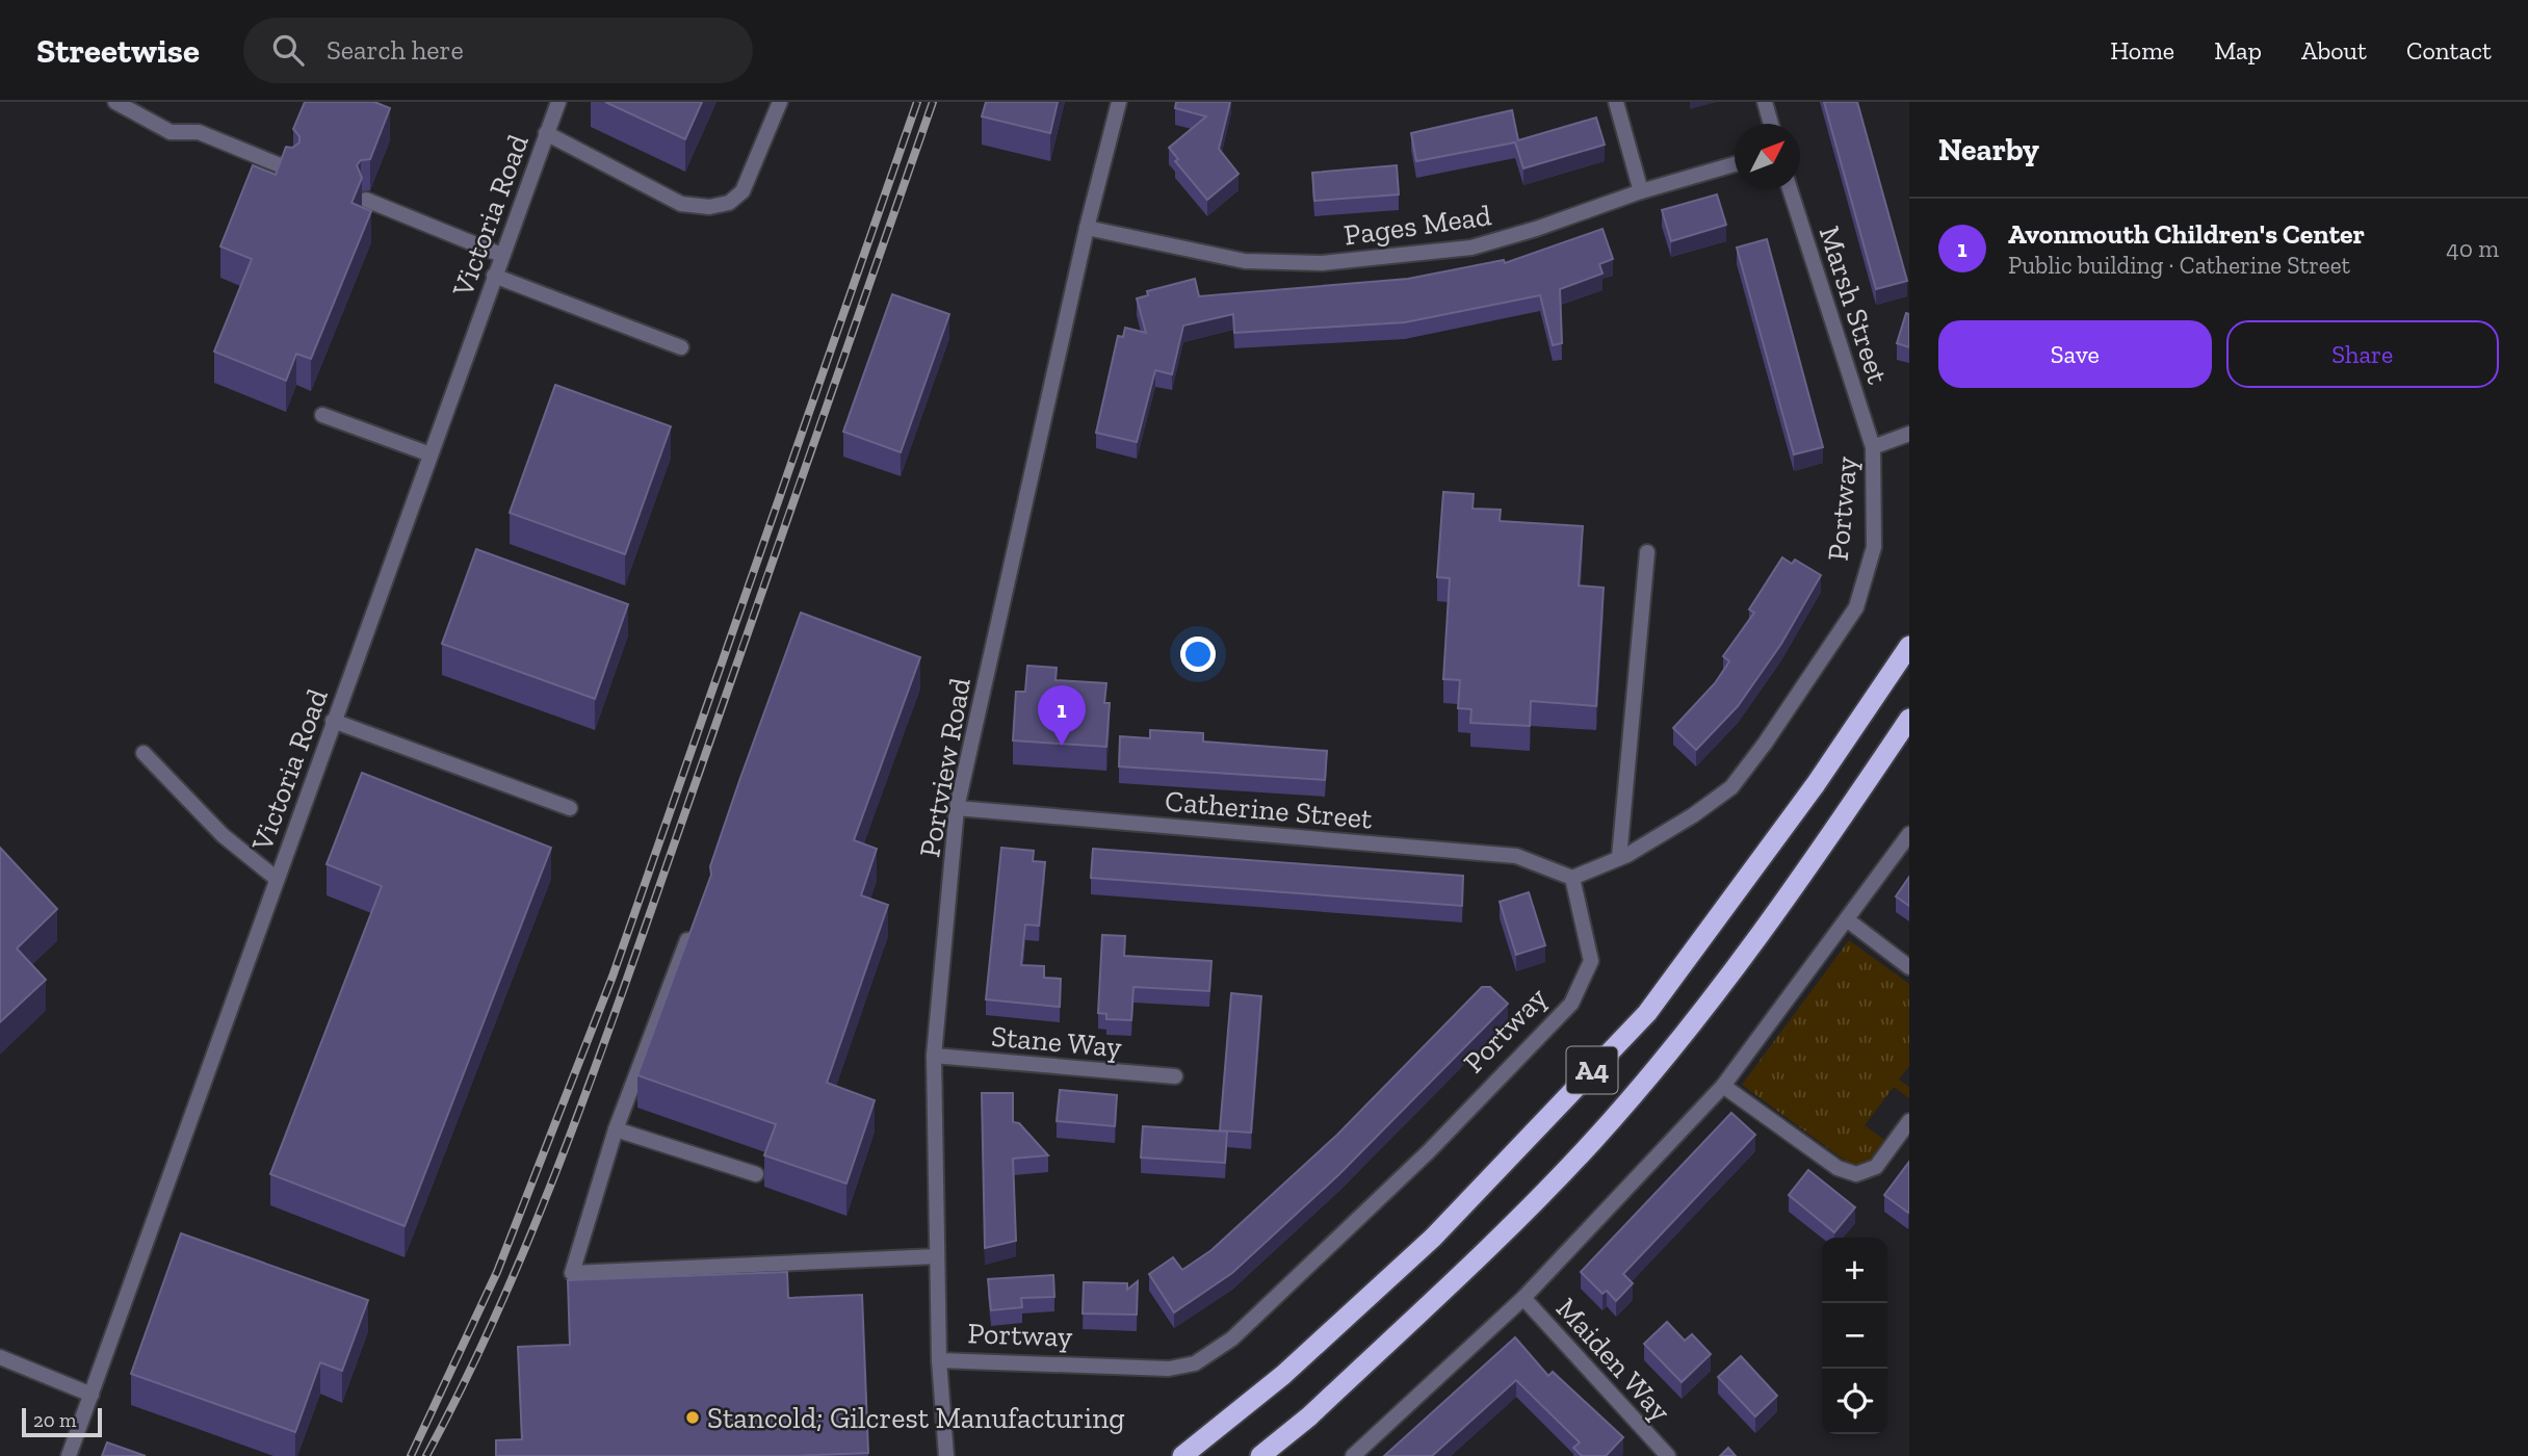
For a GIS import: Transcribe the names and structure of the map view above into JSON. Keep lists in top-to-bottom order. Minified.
{"streets":{"highway":["A4"],"street":["Victoria Road","Pages Mead","Marsh Street","Portway","Portview Road","Catherine Street","Stane Way","Maiden Way"]},"crossings":[["Pages Mead","Portview Road"],["Marsh Street","Portway"],["Portway","Portview Road"],["Portway","Catherine Street"],["Portview Road","Catherine Street"],["Portview Road","Stane Way"]],"places":["Stancold; Gilcrest Manufacturing"],"scale_bar":"20 m","north":"top right","page":{"header":"Streetwise","search":"Search here","nav":["Home","Map","About","Contact"],"heading":"Nearby","list":[{"mark":"1","name":"Avonmouth Children's Center","note":"Public building · Catherine Street","value":"40 m"}],"buttons":["Save","Share"],"pins":"1","map_buttons":["+","−"],"scale":"20 m"}}
